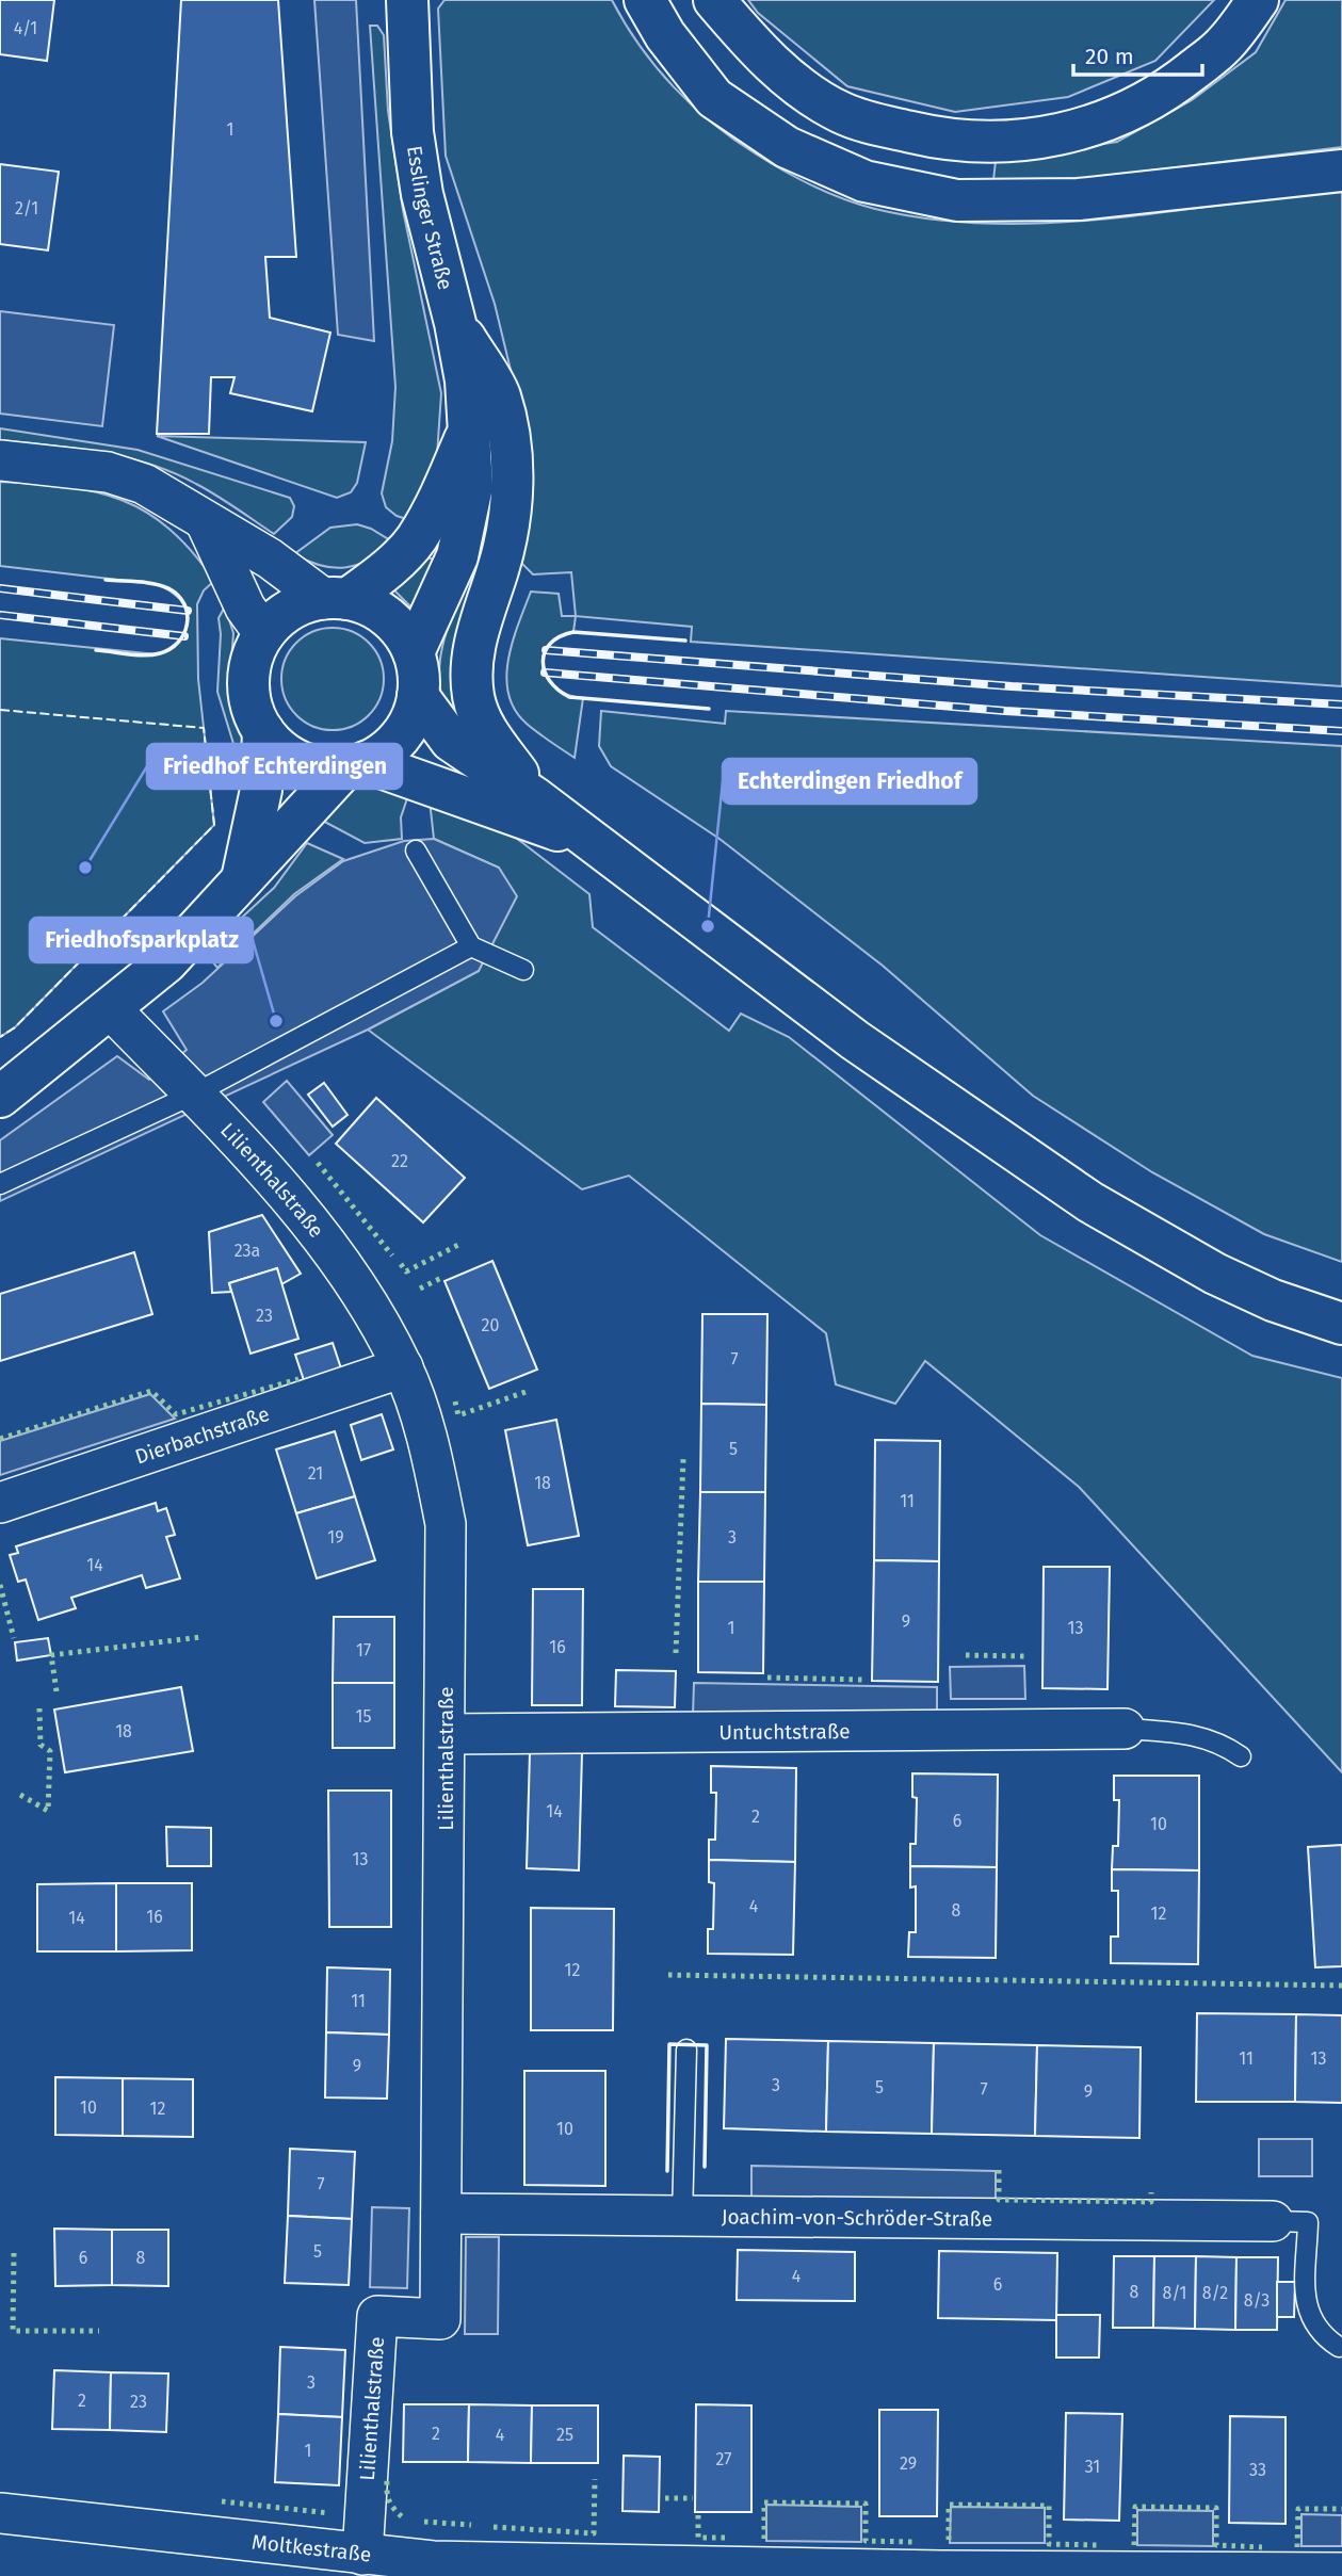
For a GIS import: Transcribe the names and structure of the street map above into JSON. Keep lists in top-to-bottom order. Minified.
{"streets":{"main road":["Esslinger Straße"],"street":["Lilienthalstraße","Dierbachstraße","Untuchtstraße","Joachim-von-Schröder-Straße","Moltkestraße"]},"crossings":[["Lilienthalstraße","Dierbachstraße"],["Lilienthalstraße","Untuchtstraße"],["Lilienthalstraße","Joachim-von-Schröder-Straße"],["Lilienthalstraße","Moltkestraße"]],"places":["Friedhof Echterdingen","Echterdingen Friedhof","Friedhofsparkplatz"],"house_numbers":["4/1","1","2/1","22","23a","23","20","7","5","21","18","11","19","3","14","9","1","13","16","17","15","18","14","2","6","10","13","4","8","12","16","14","12","11","11","13","9","3","5","7","9","10","12","10","7","5","6","8","4","6","8","8/1","8/2","8/3","3","2","23","2","4","25","1","27","29","31","33"],"scale_bar":"20 m"}
